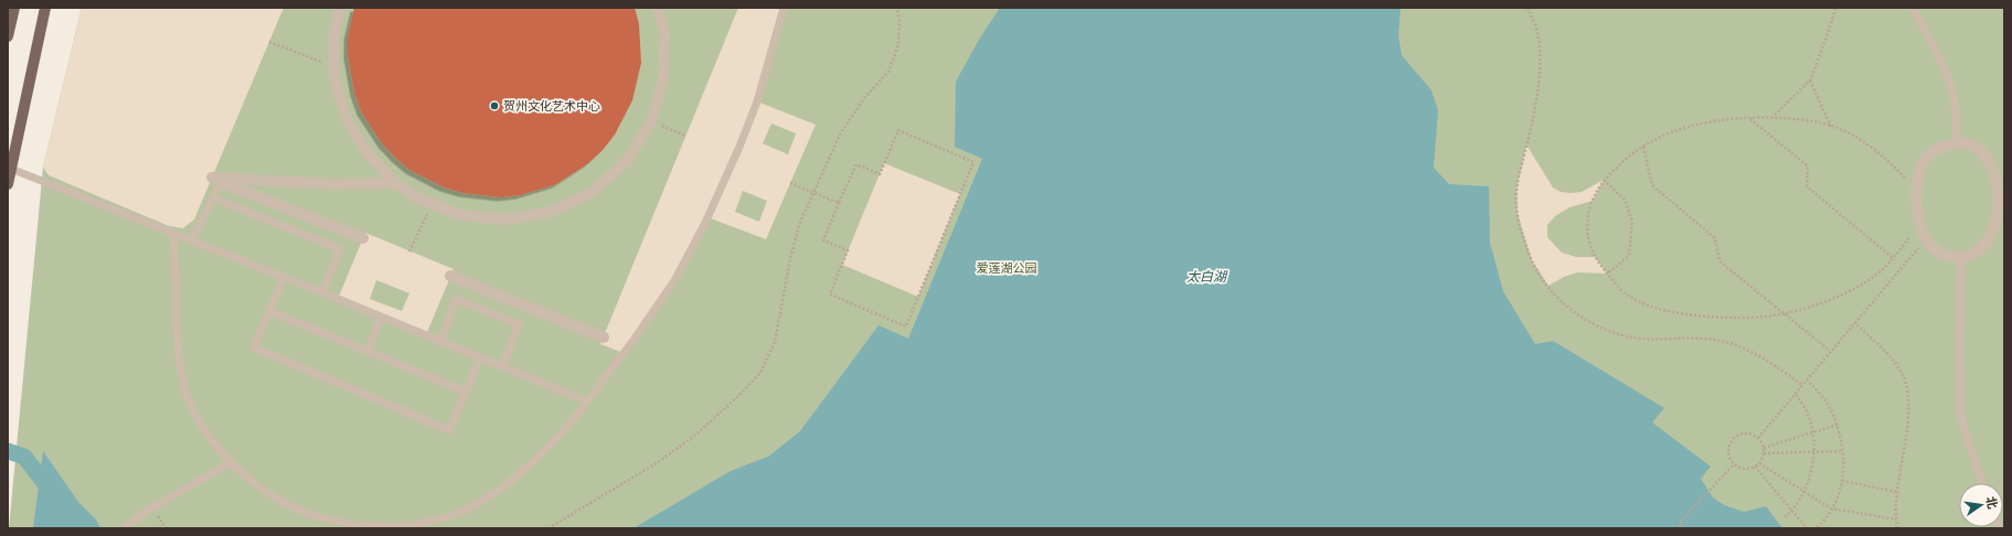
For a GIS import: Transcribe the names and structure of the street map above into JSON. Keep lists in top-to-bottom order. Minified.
{"water":["太白湖"],"parks":["爱莲湖公园"],"places":["贺州文化艺术中心"],"north":"right"}
